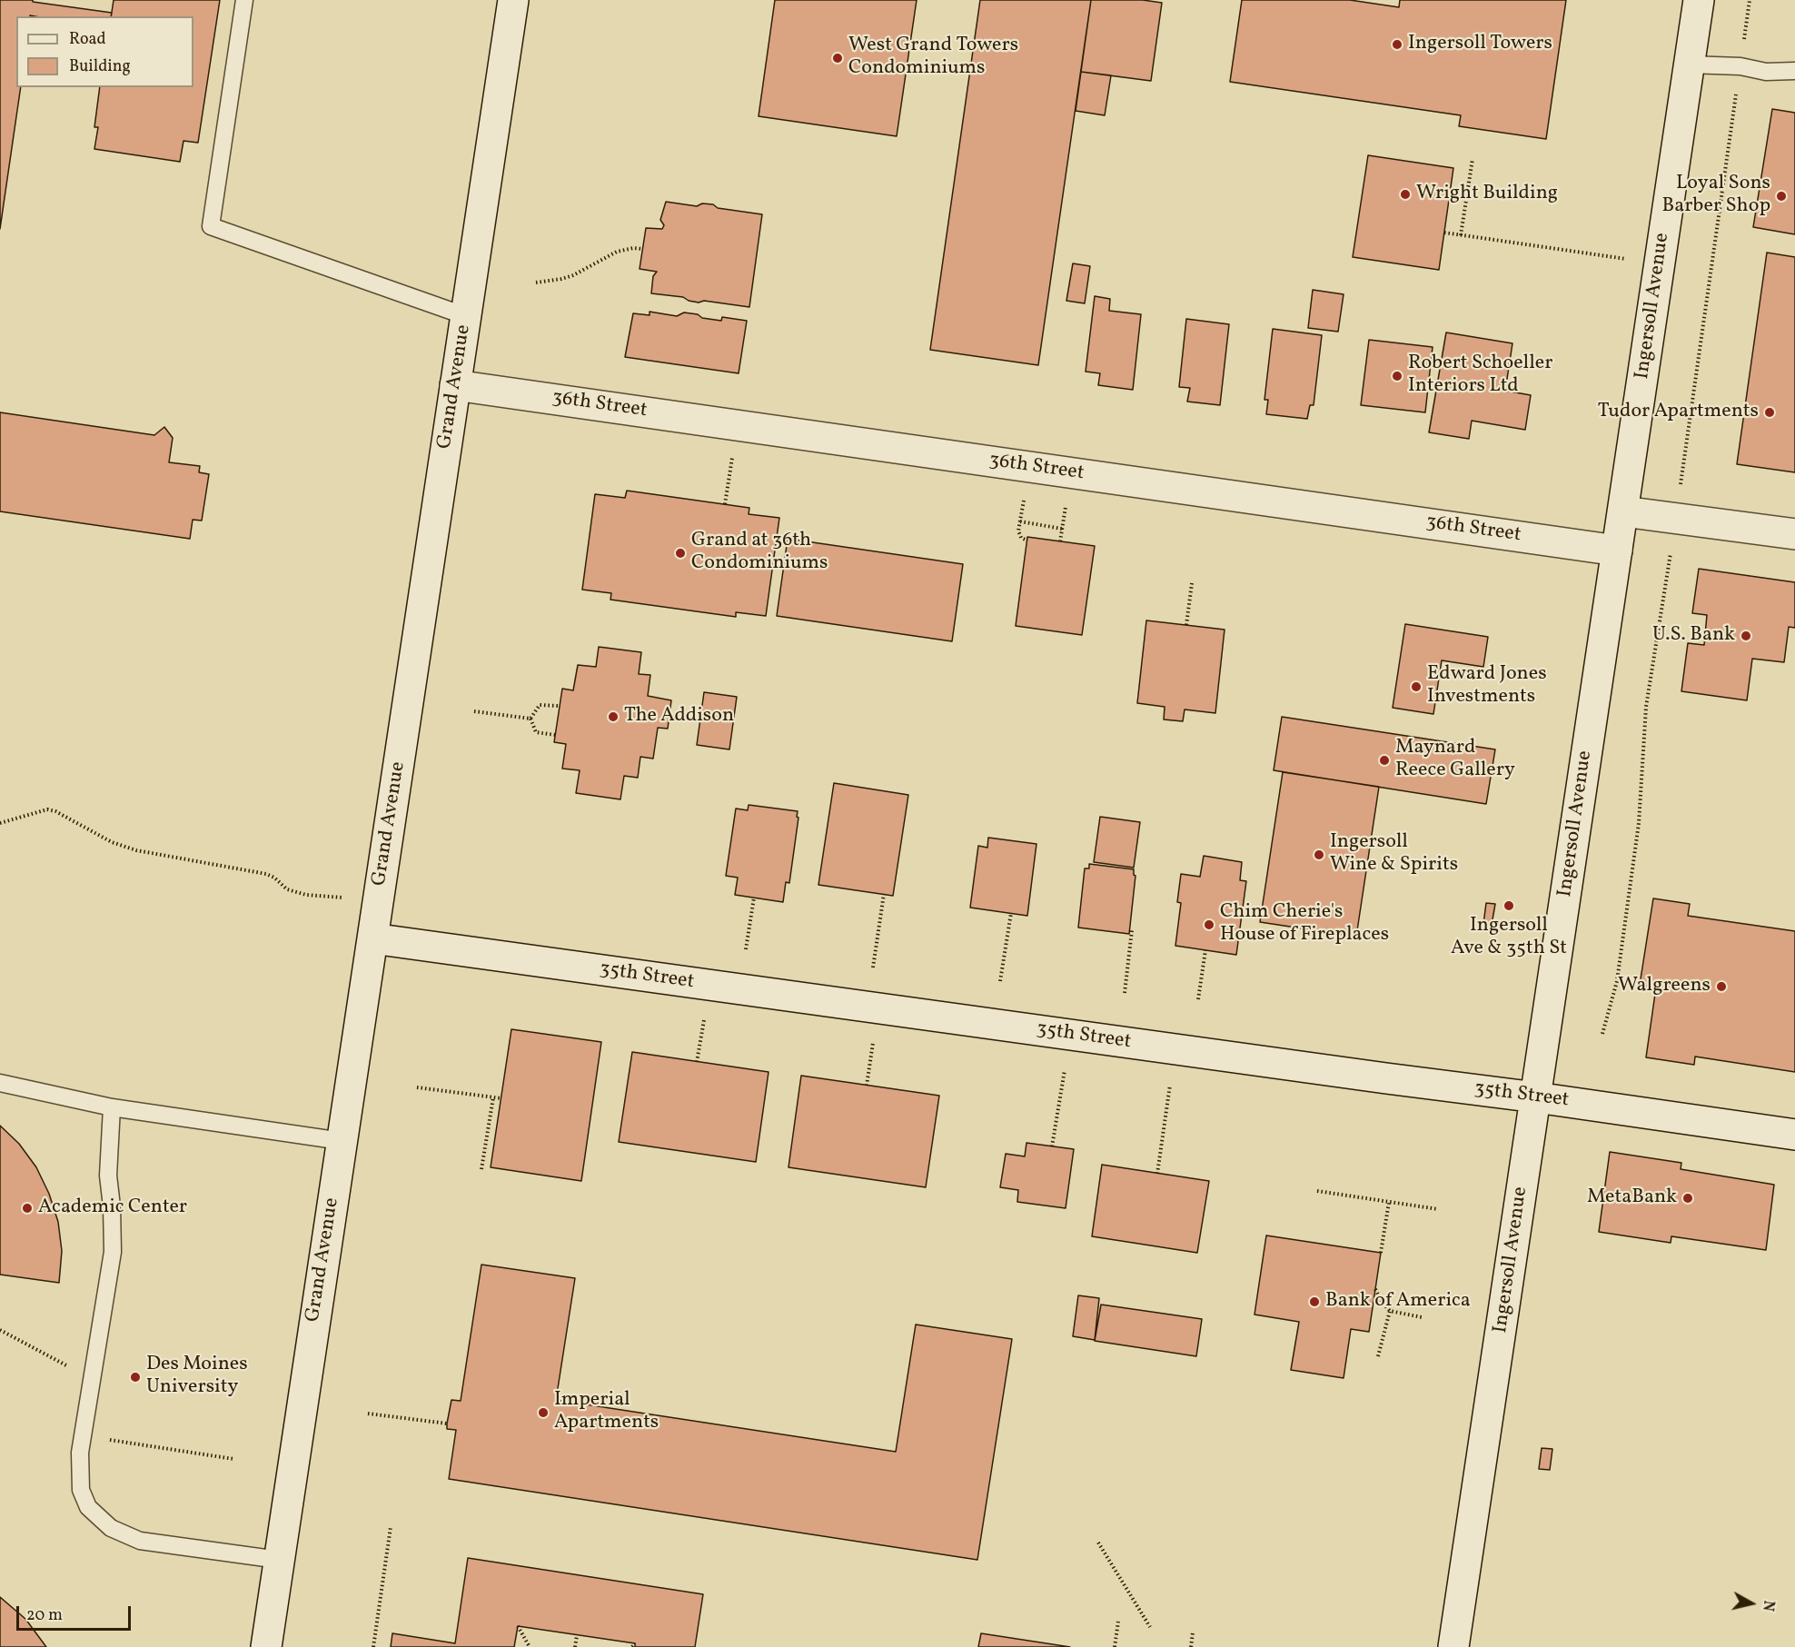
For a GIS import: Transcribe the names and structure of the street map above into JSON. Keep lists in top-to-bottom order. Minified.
{"streets":{"main road":["Ingersoll Avenue","Grand Avenue","36th Street","35th Street"]},"crossings":[["Ingersoll Avenue","36th Street"],["Ingersoll Avenue","35th Street"],["Grand Avenue","36th Street"],["Grand Avenue","35th Street"]],"places":["Ingersoll Towers","West Grand Towers Condominiums","Wright Building","Loyal Sons Barber Shop","Robert Schoeller Interiors Ltd","Tudor Apartments","Grand at 36th Condominiums","U.S. Bank","Edward Jones Investments","The Addison","Maynard Reece Gallery","Ingersoll Wine & Spirits","Ingersoll Ave & 35th St","Chim Cherie's House of Fireplaces","Walgreens","MetaBank","Academic Center","Bank of America","Des Moines University","Imperial Apartments"],"legend":["Road","Building"],"scale_bar":"20 m","north":"right"}
